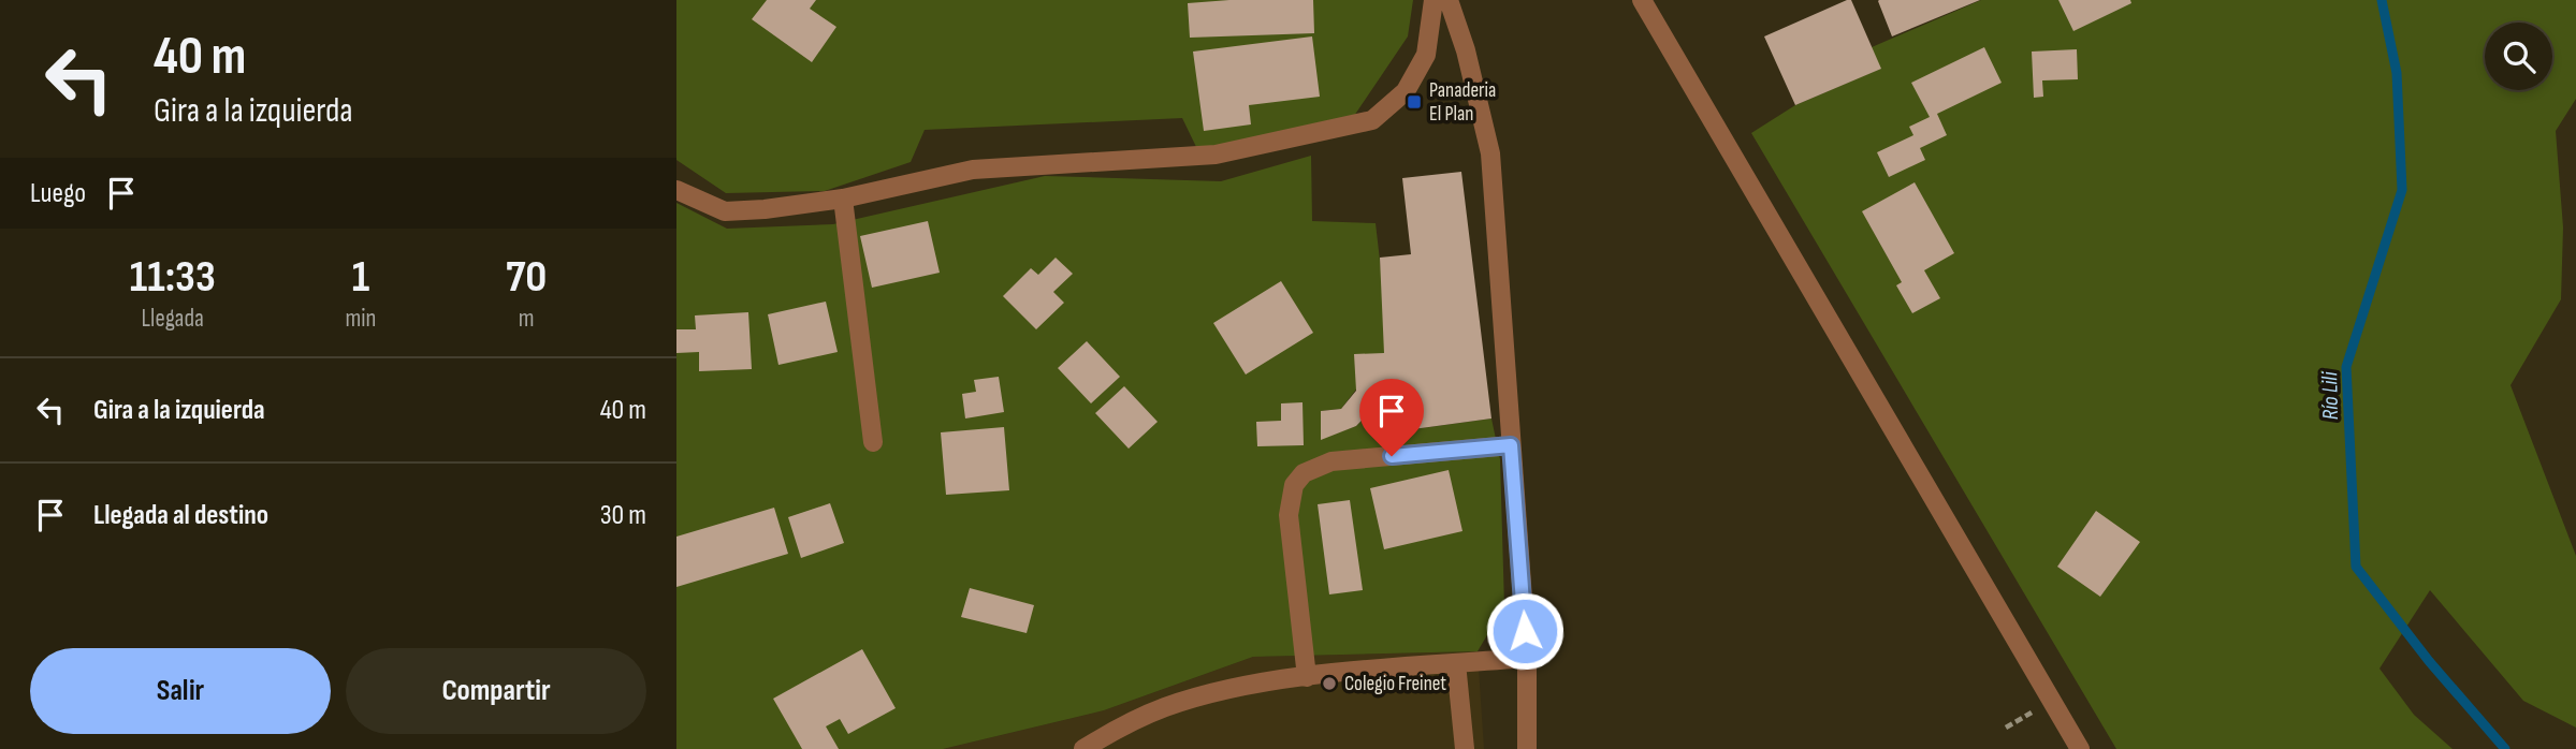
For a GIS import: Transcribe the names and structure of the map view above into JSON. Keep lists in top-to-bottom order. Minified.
{"water":["Río Lili"],"places":{"transit":["Panaderia El Plan"],"other":["Colegio Freinet"]},"page":{"turn":["40 m","Gira a la izquierda"],"then":"Luego","eta":["11:33","Llegada","1","min","70","m"],"list":[{"name":"Gira a la izquierda","value":"40 m"},{"name":"Llegada al destino","value":"30 m"}],"buttons":["Salir","Compartir"]}}
